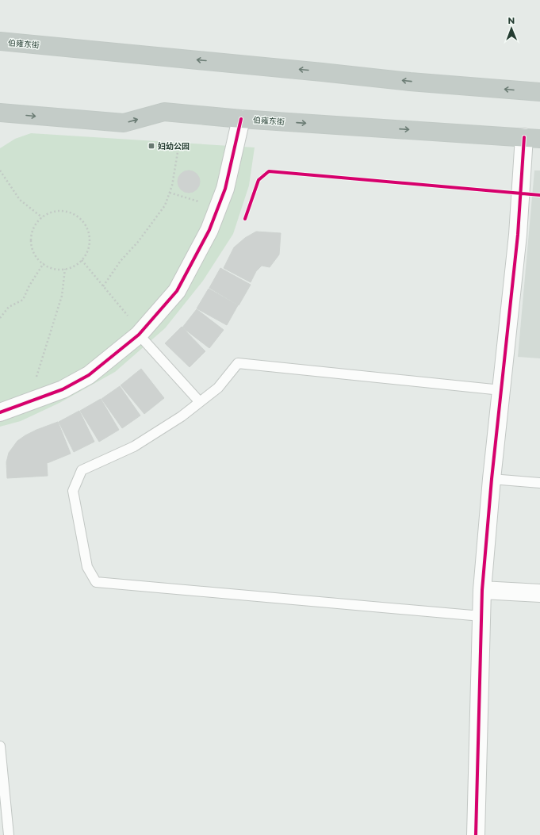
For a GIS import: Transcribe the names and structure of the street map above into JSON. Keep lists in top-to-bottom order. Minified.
{"streets":{"highway":["伯雍东街"]},"places":{"transit":["妇幼公园"]},"north":"top"}
